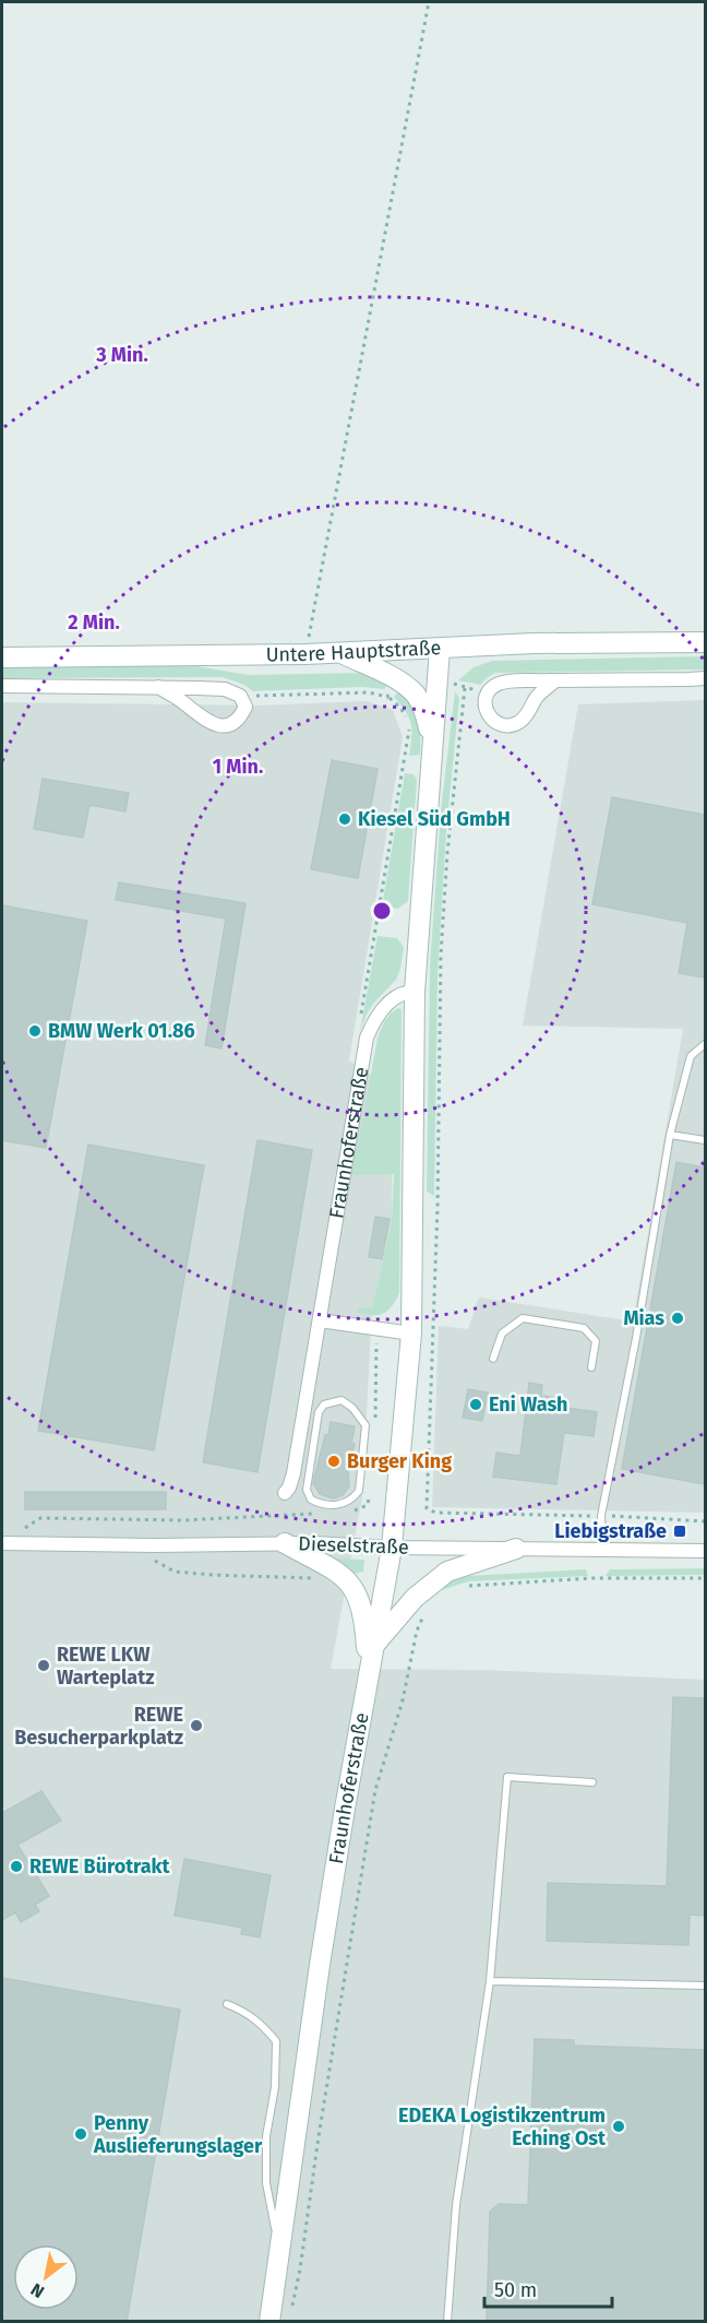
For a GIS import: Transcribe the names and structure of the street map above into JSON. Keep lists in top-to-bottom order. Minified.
{"streets":{"main road":["Untere Hauptstraße","Fraunhoferstraße"],"street":["Dieselstraße"]},"crossings":[["Untere Hauptstraße","Fraunhoferstraße"],["Fraunhoferstraße","Dieselstraße"]],"places":{"other":["Kiesel Süd GmbH","BMW Werk 01.86","Mias","Eni Wash","Burger King","REWE LKW Warteplatz","REWE Besucherparkplatz","REWE Bürotrakt","EDEKA Logistikzentrum Eching Ost","Penny Auslieferungslager"],"transit":["Liebigstraße"]},"scale_bar":"50 m","north":"bottom left","rings":["3 Min.","2 Min.","1 Min."]}
